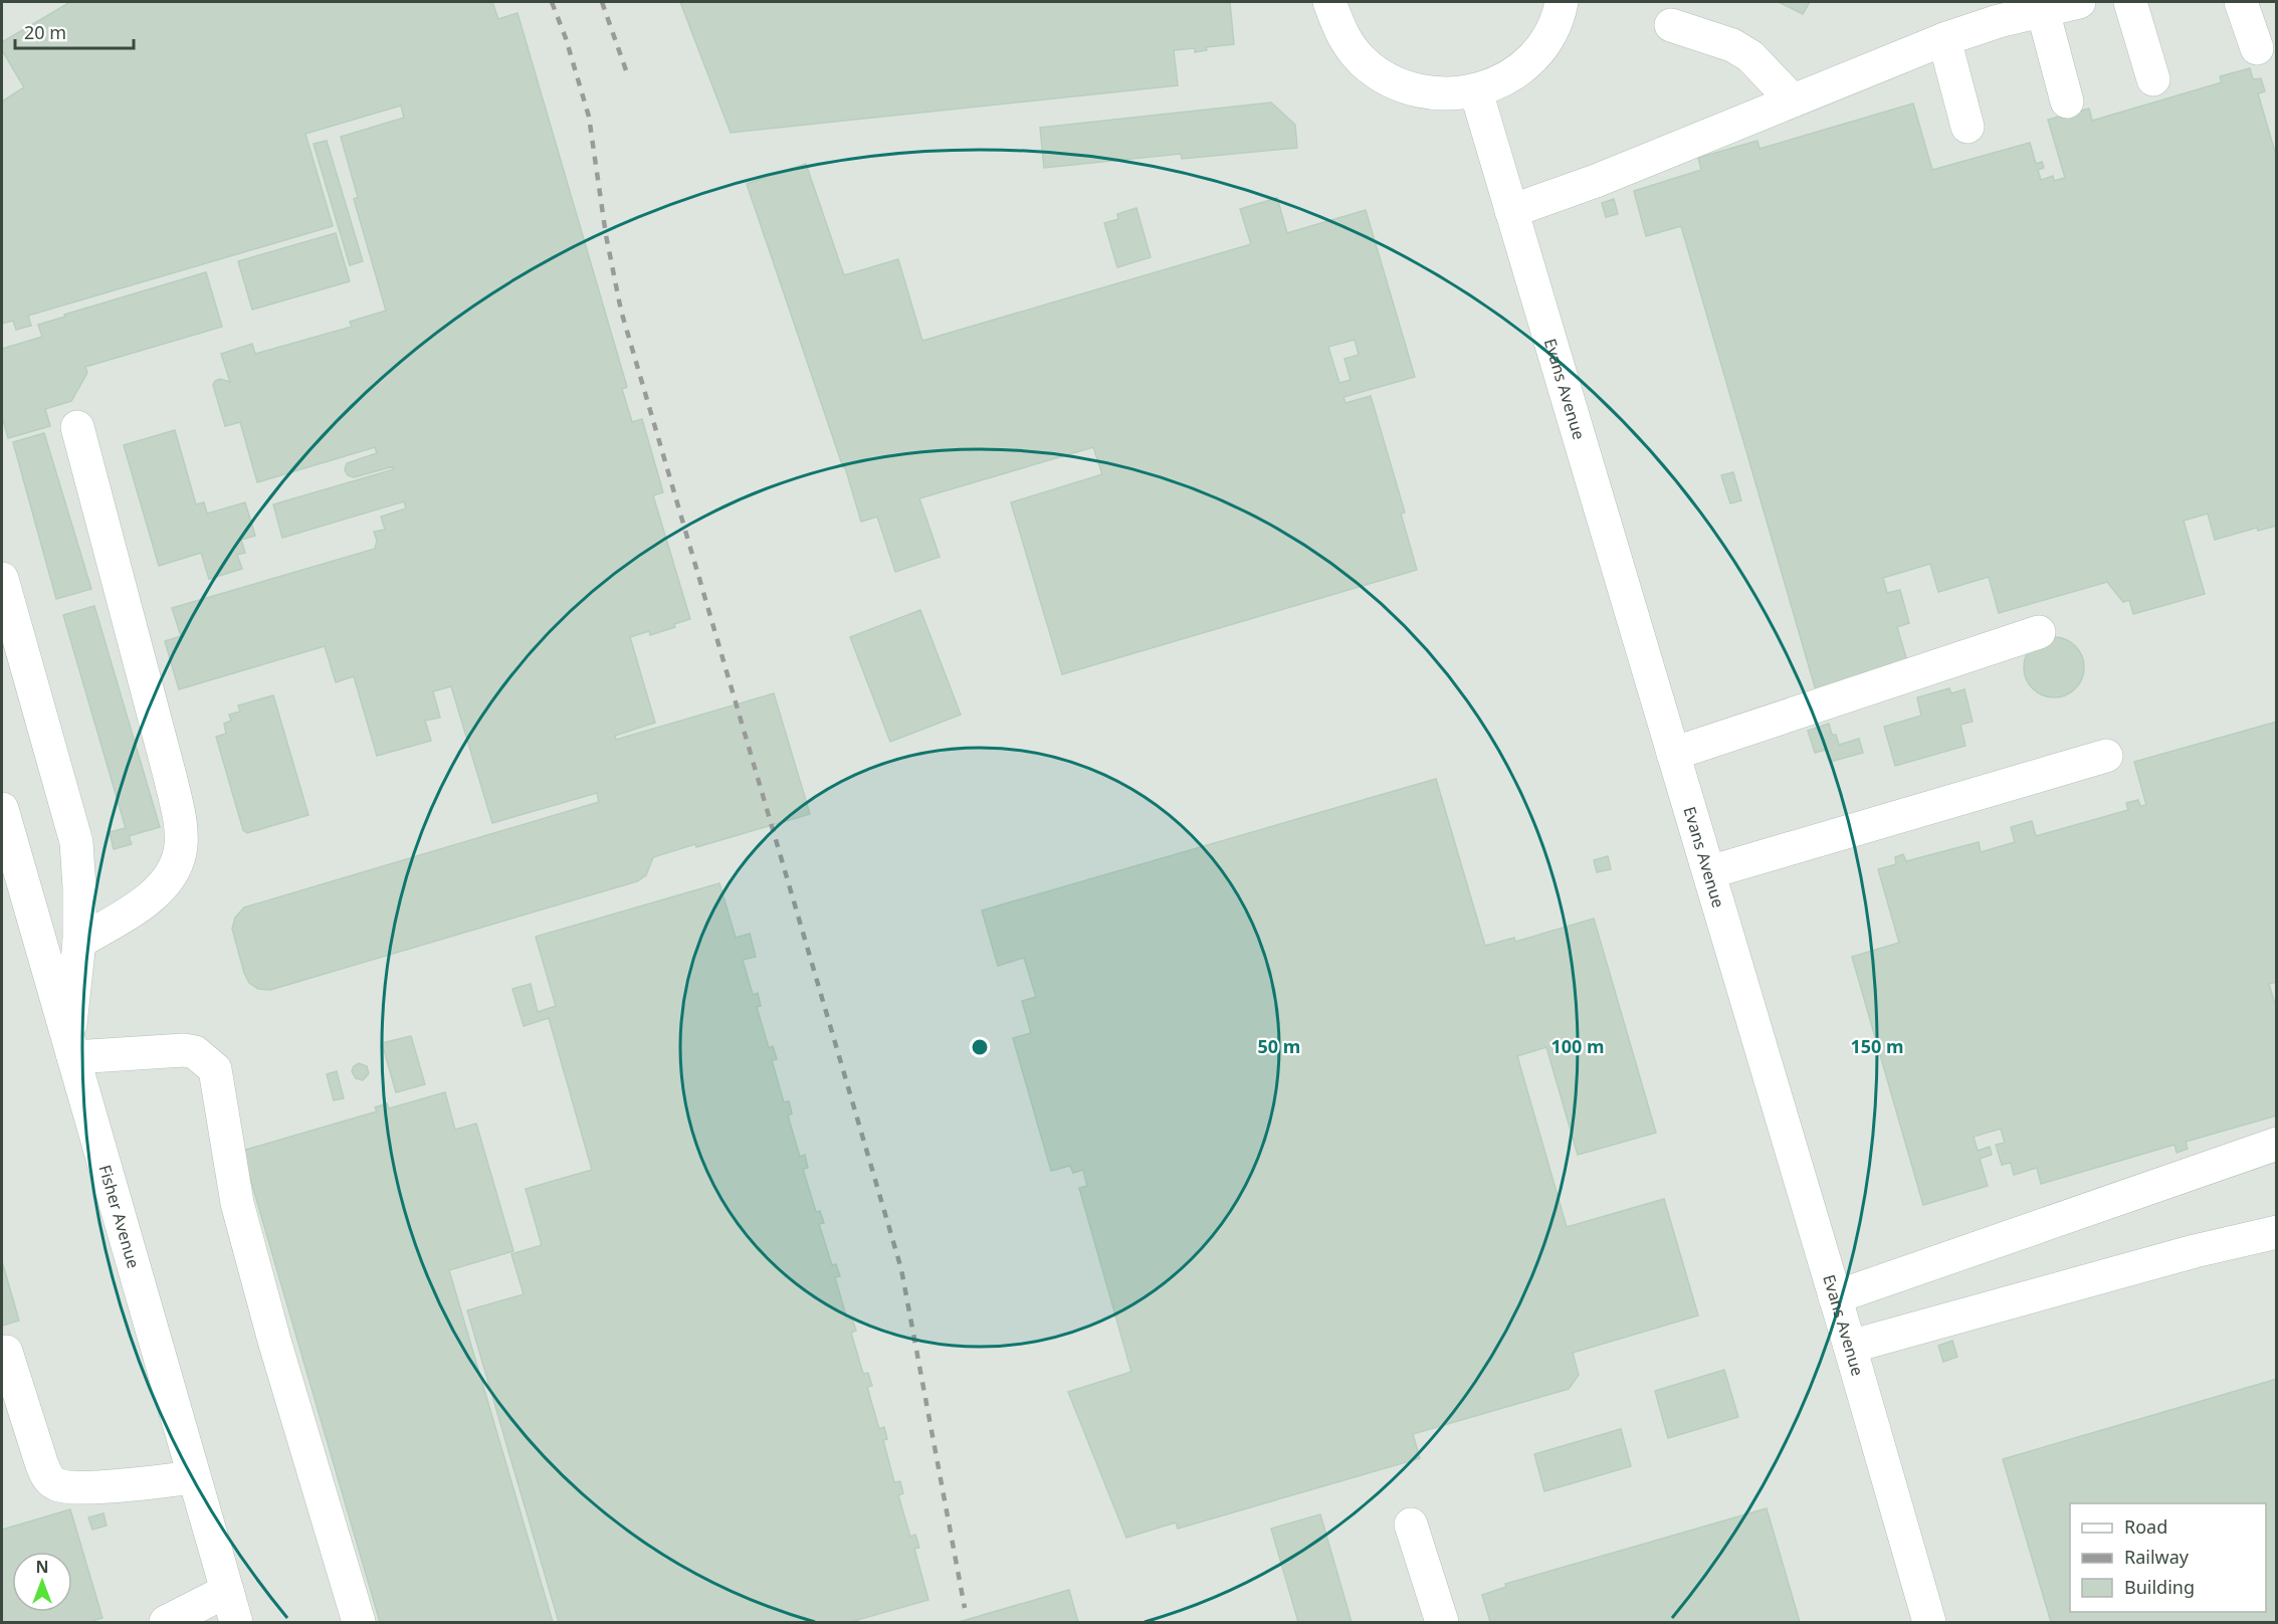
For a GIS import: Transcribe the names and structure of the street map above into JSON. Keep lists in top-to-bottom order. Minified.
{"streets":{"lane":["Evans Avenue","Fisher Avenue"]},"legend":["Road","Railway","Building"],"scale_bar":"20 m","north":"top","rings":["50 m","100 m","150 m"]}
